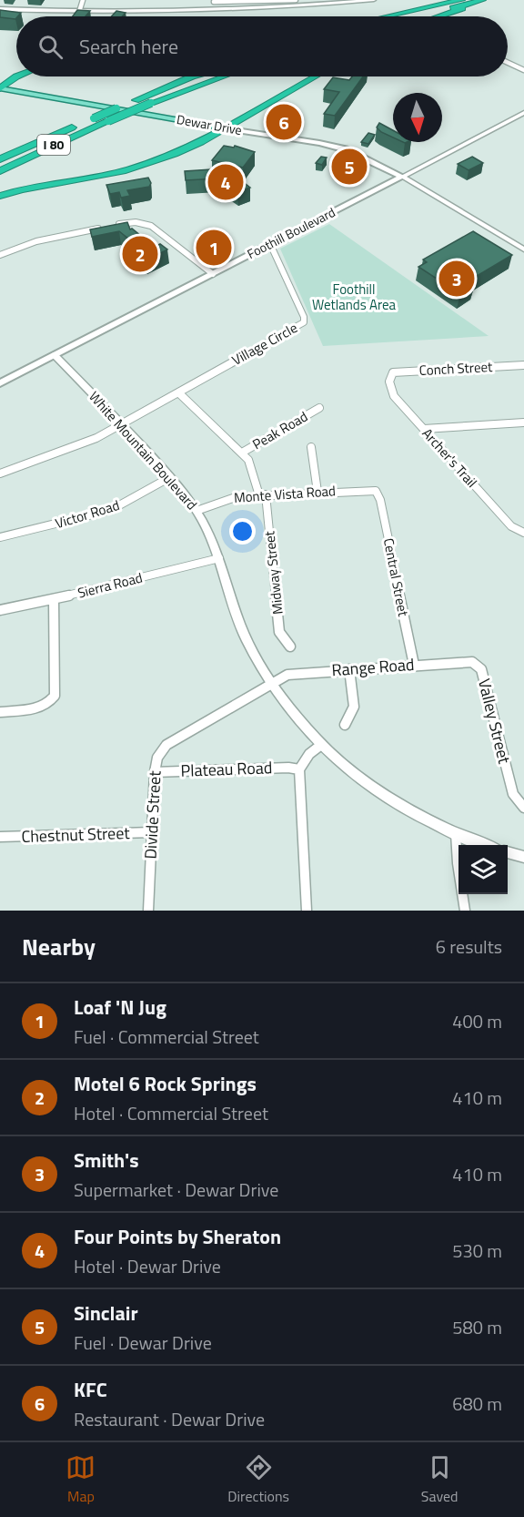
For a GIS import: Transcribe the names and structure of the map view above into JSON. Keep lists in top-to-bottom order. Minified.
{"streets":{"highway":["I 80"],"main road":["Dewar Drive","Foothill Boulevard"],"street":["Village Circle","Conch Street","Peak Road","White Mountain Boulevard","Archer's Trail","Monte Vista Road","Victor Road","Midway Street","Central Street","Sierra Road","Range Road","Valley Street","Plateau Road","Divide Street","Chestnut Street"]},"crossings":[["Dewar Drive","Foothill Boulevard"],["Foothill Boulevard","Village Circle"],["Foothill Boulevard","White Mountain Boulevard"],["Village Circle","Midway Street"],["Conch Street","Archer's Trail"],["Peak Road","Midway Street"],["White Mountain Boulevard","Monte Vista Road"],["White Mountain Boulevard","Victor Road"],["White Mountain Boulevard","Sierra Road"],["White Mountain Boulevard","Range Road"],["White Mountain Boulevard","Divide Street"],["Monte Vista Road","Midway Street"],["Monte Vista Road","Central Street"],["Central Street","Range Road"],["Range Road","Valley Street"],["Range Road","Divide Street"],["Plateau Road","Divide Street"],["Divide Street","Chestnut Street"]],"parks":["Foothill Wetlands Area"],"north":"bottom","page":{"search":"Search here","pins":["6","5","4","1","2","3"],"heading":["Nearby","6 results"],"list":[{"mark":"1","name":"Loaf 'N Jug","note":"Fuel · Commercial Street","value":"400 m"},{"mark":"2","name":"Motel 6 Rock Springs","note":"Hotel · Commercial Street","value":"410 m"},{"mark":"3","name":"Smith's","note":"Supermarket · Dewar Drive","value":"410 m"},{"mark":"4","name":"Four Points by Sheraton","note":"Hotel · Dewar Drive","value":"530 m"},{"mark":"5","name":"Sinclair","note":"Fuel · Dewar Drive","value":"580 m"},{"mark":"6","name":"KFC","note":"Restaurant · Dewar Drive","value":"680 m"}],"nav":["Map","Directions","Saved"]}}
